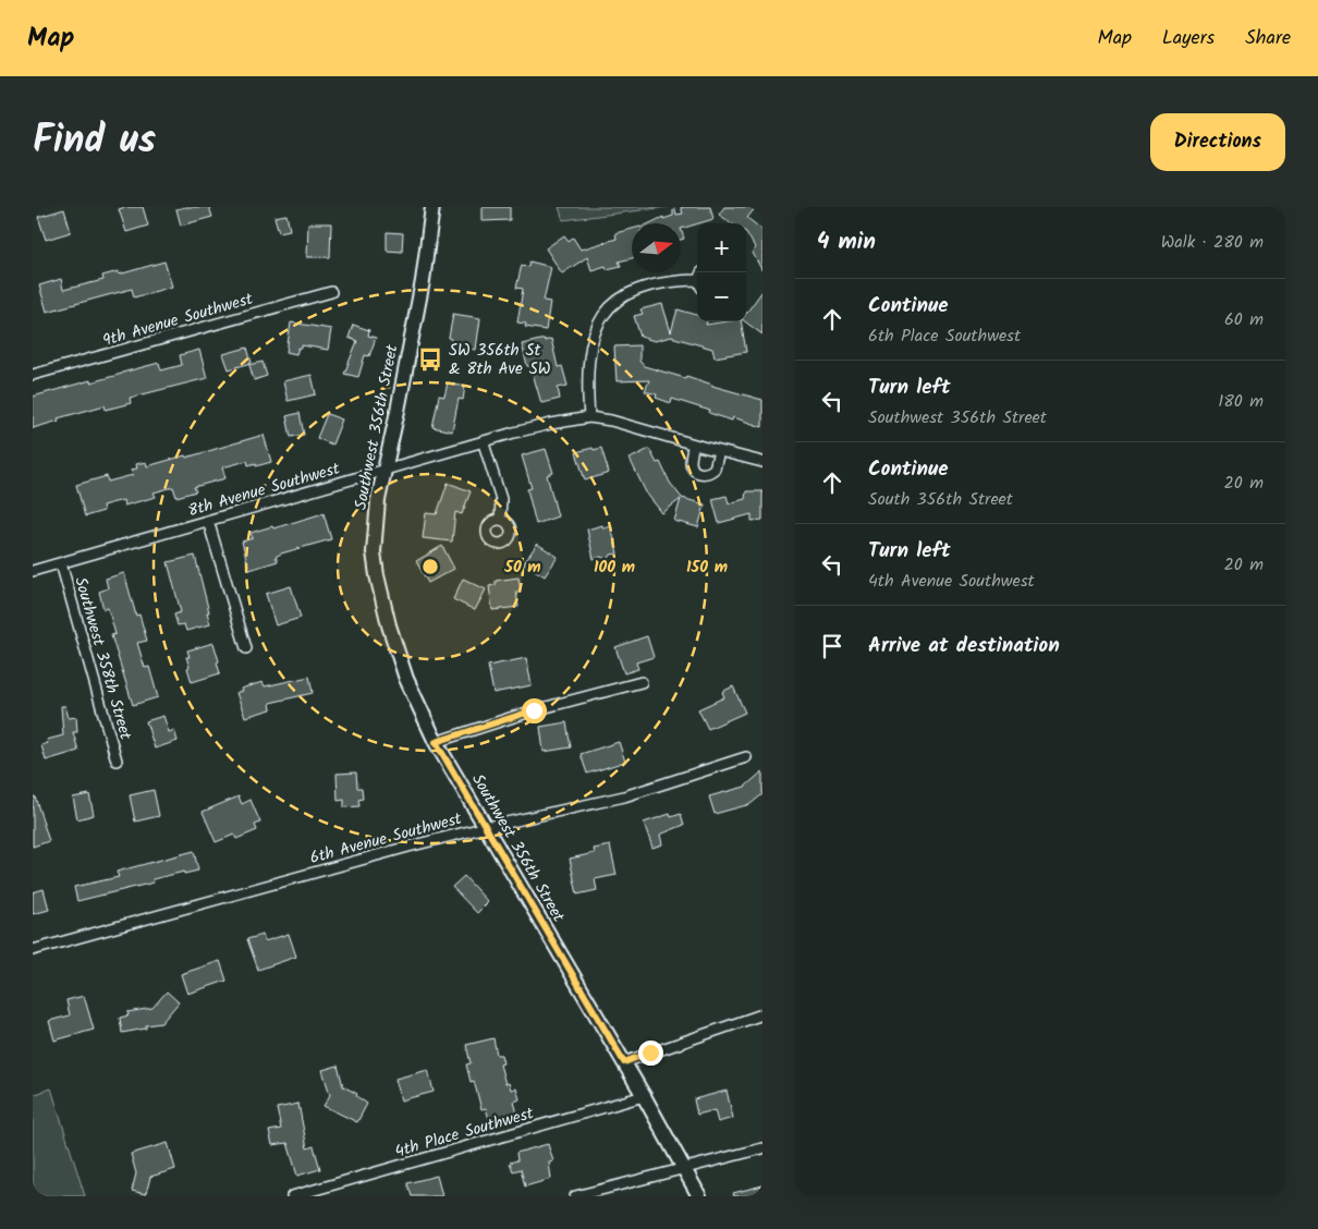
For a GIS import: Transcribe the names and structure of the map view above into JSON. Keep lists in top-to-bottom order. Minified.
{"streets":{"main road":["Southwest 356th Street"],"street":["9th Avenue Southwest","8th Avenue Southwest","Southwest 358th Street","6th Avenue Southwest","4th Place Southwest"]},"crossings":[["Southwest 356th Street","8th Avenue Southwest"],["Southwest 356th Street","6th Avenue Southwest"],["Southwest 356th Street","4th Place Southwest"],["8th Avenue Southwest","Southwest 358th Street"]],"places":{"bus stop":["SW 356th St & 8th Ave SW"]},"north":"right","page":{"header":"Map","nav":["Map","Layers","Share"],"title":"Find us","buttons":"Directions","heading":["4 min","Walk · 280 m"],"map_buttons":["+","−"],"list":[["Continue","6th Place Southwest","60 m"],["Turn left","Southwest 356th Street","180 m"],["Continue","South 356th Street","20 m"],["Turn left","4th Avenue Southwest","20 m"],"Arrive at destination"]},"rings":["50 m","100 m","150 m"]}
